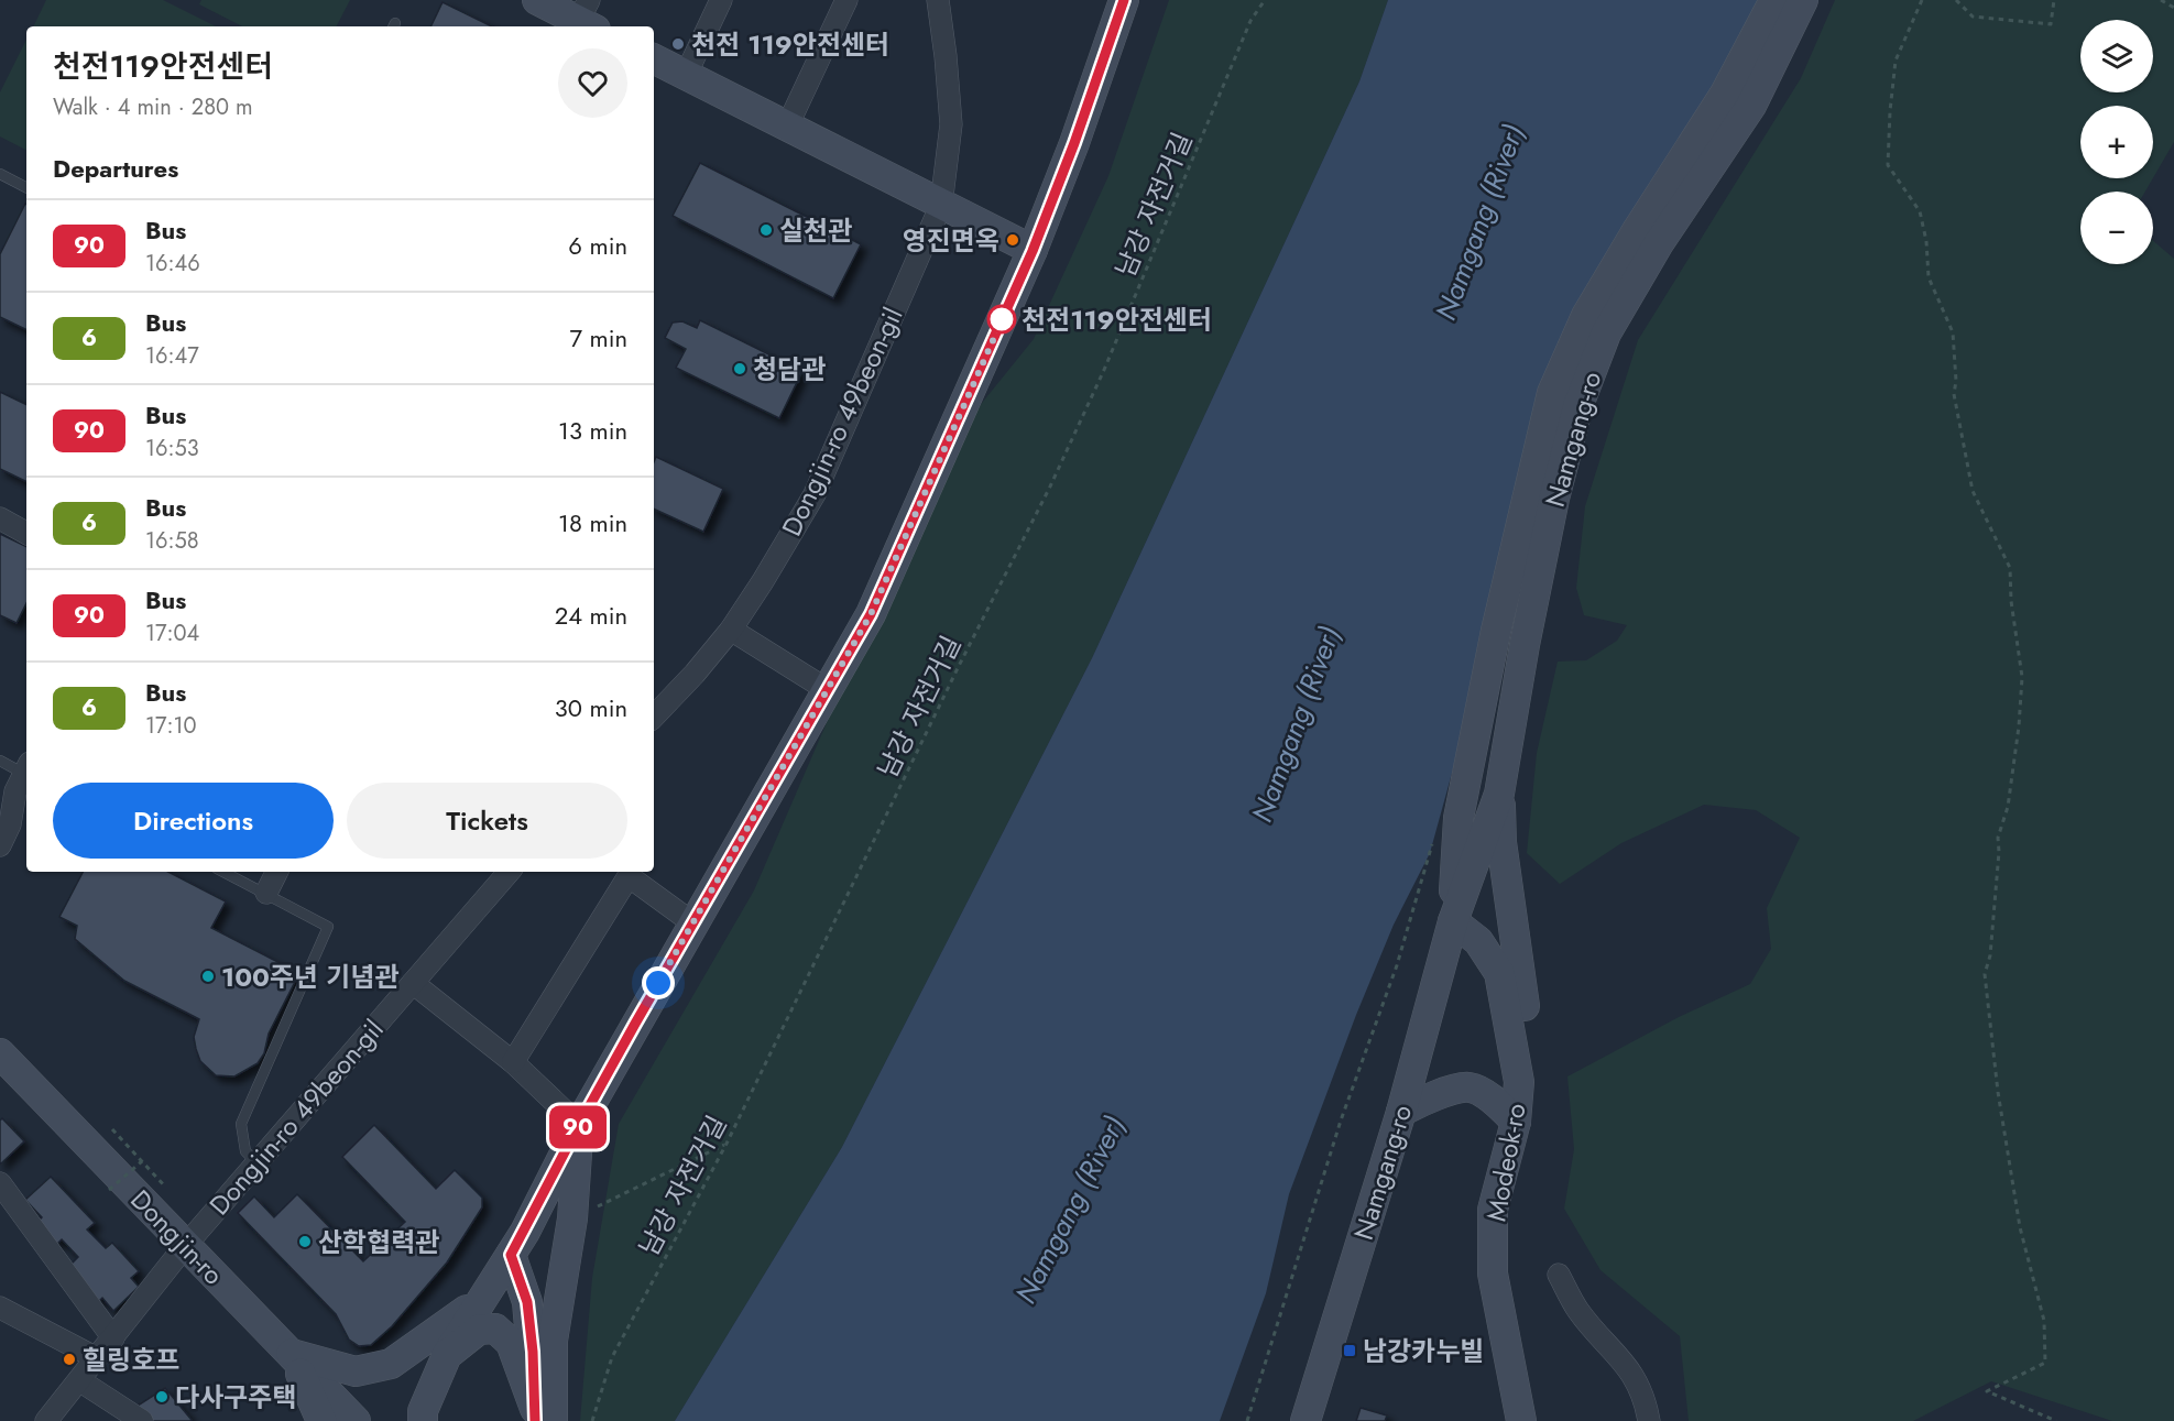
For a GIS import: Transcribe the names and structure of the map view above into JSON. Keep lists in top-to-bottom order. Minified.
{"streets":{"street":["Dongjin-ro 49beon-gil","Namgang-ro","Modeok-ro","Dongjin-ro"],"path":["남강 자전거길"]},"crossings":[["Dongjin-ro 49beon-gil","Dongjin-ro"],["Namgang-ro","Modeok-ro"]],"water":["Namgang (River)"],"places":{"other":["천전 119안전센터","실천관","영진면옥","천전119안전센터","청담관","100주년 기념관","산학협력관","힐링호프","다사구주택"],"transit":["남강카누빌"]},"lines":["bus line 90"],"page":{"on_map":"90","map_buttons":["+","−"],"heading":[["천전119안전센터","Walk · 4 min · 280 m"],"Departures"],"list":[{"mark":"90","name":"Bus","note":"16:46","value":"6 min"},{"mark":"6","name":"Bus","note":"16:47","value":"7 min"},{"mark":"90","name":"Bus","note":"16:53","value":"13 min"},{"mark":"6","name":"Bus","note":"16:58","value":"18 min"},{"mark":"90","name":"Bus","note":"17:04","value":"24 min"},{"mark":"6","name":"Bus","note":"17:10","value":"30 min"}],"buttons":["Directions","Tickets"]}}
